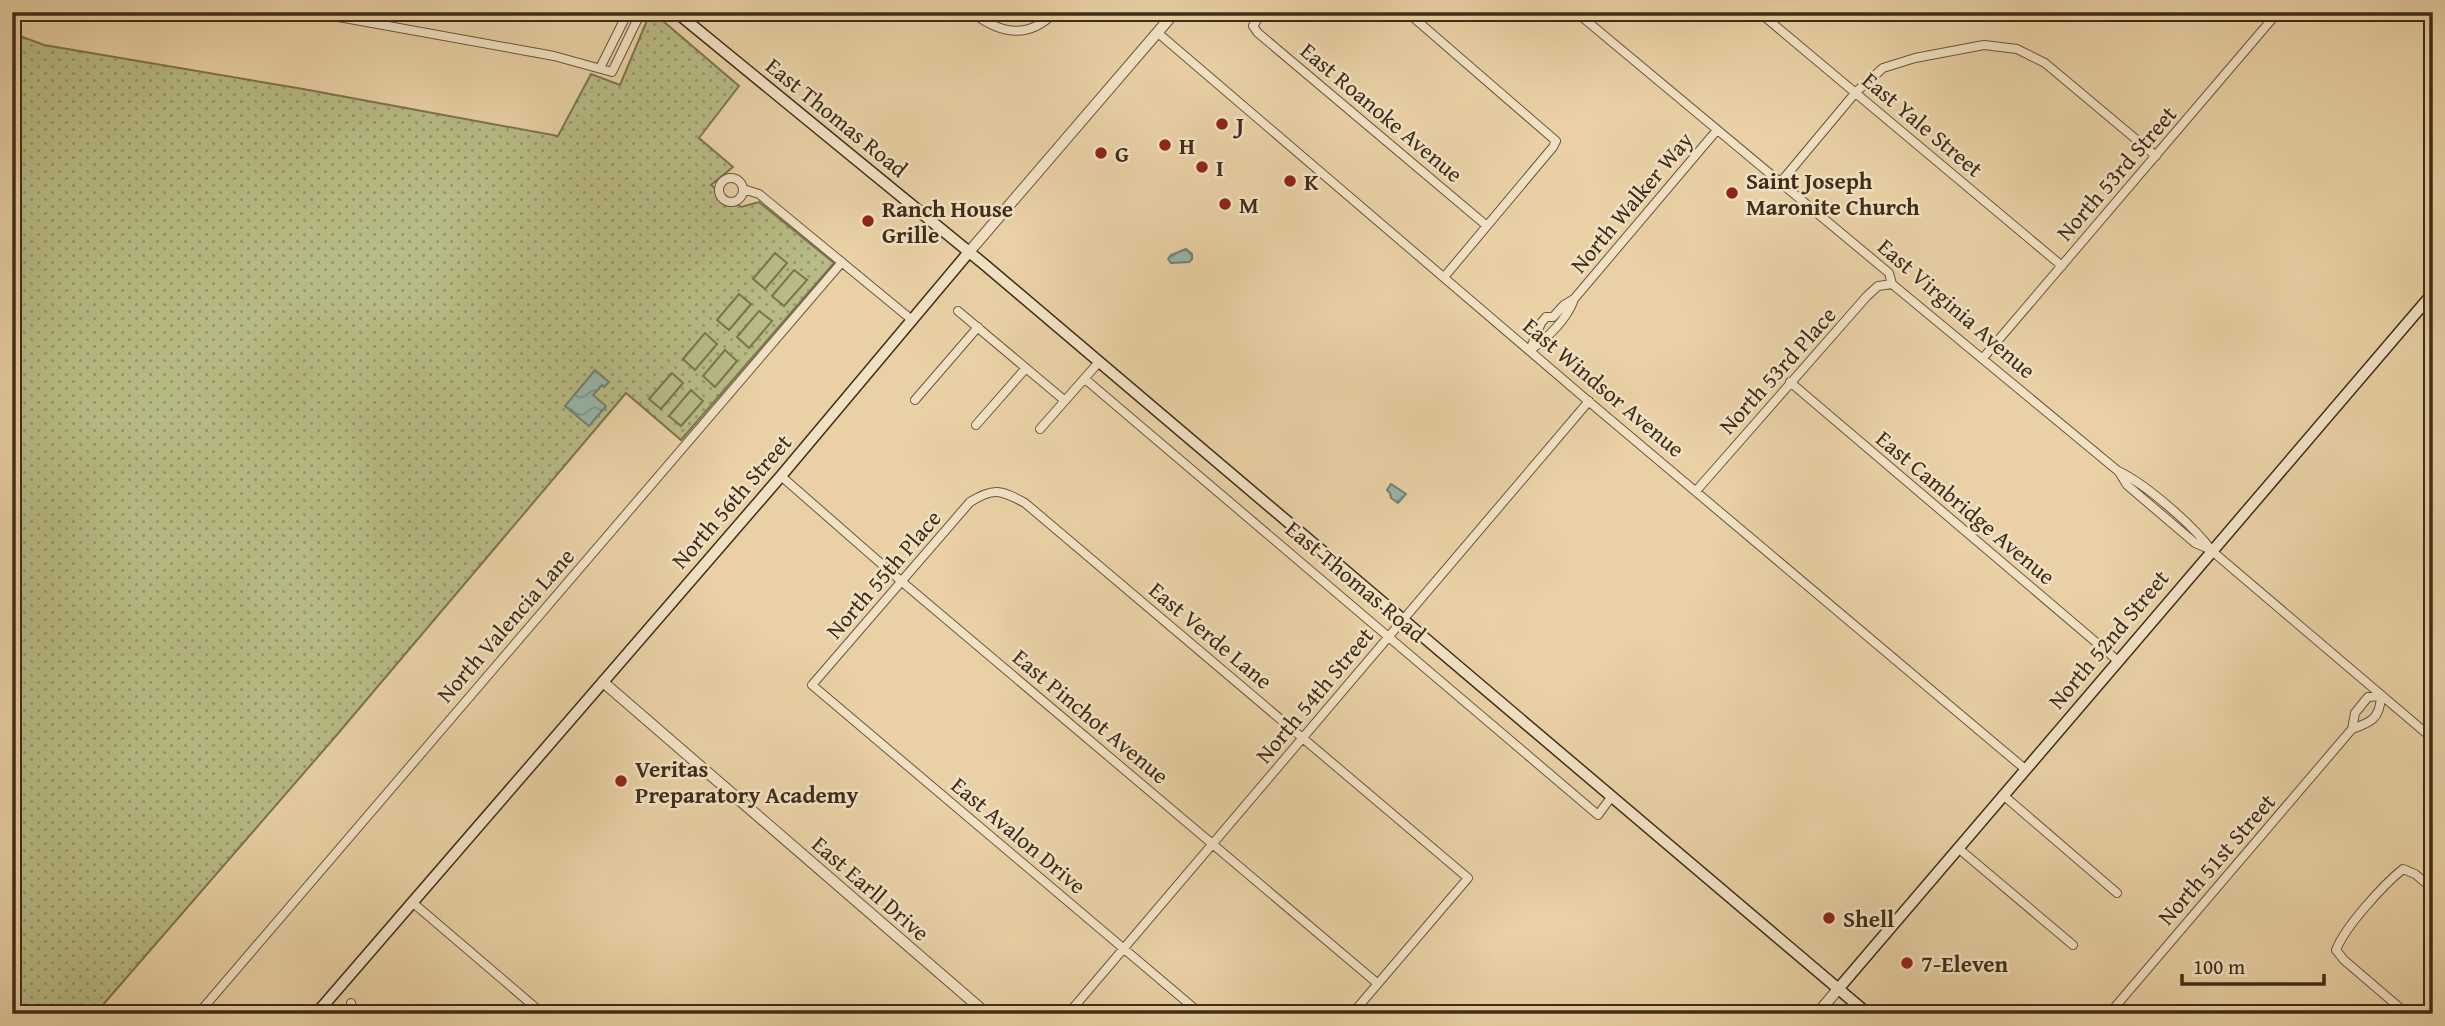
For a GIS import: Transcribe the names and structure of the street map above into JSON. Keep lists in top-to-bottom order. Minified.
{"streets":{"main road":["East Thomas Road","North 56th Street","North 52nd Street"],"street":["East Roanoke Avenue","East Yale Street","North 53rd Street","North Walker Way","East Virginia Avenue","North 53rd Place","East Windsor Avenue","East Cambridge Avenue","North 55th Place","North Valencia Lane","East Verde Lane","North 54th Street","East Pinchot Avenue","East Avalon Drive","North 51st Street","East Earll Drive"]},"crossings":[["East Thomas Road","North 56th Street"],["East Thomas Road","North 52nd Street"],["East Thomas Road","North 54th Street"],["East Yale Street","North 53rd Street"],["North 53rd Street","East Virginia Avenue"],["North Walker Way","East Virginia Avenue"],["North Walker Way","East Windsor Avenue"],["East Virginia Avenue","North 53rd Place"],["East Virginia Avenue","North 52nd Street"],["East Virginia Avenue","North 51st Street"],["North 53rd Place","East Windsor Avenue"],["North 53rd Place","East Cambridge Avenue"],["East Windsor Avenue","North 56th Street"],["East Windsor Avenue","North 52nd Street"],["East Windsor Avenue","North 54th Street"],["North 56th Street","East Pinchot Avenue"],["North 56th Street","East Earll Drive"],["East Cambridge Avenue","North 52nd Street"],["North 55th Place","East Verde Lane"],["North 55th Place","East Pinchot Avenue"],["North 55th Place","East Avalon Drive"],["East Verde Lane","North 54th Street"],["East Verde Lane","East Pinchot Avenue"],["North 54th Street","East Pinchot Avenue"],["North 54th Street","East Avalon Drive"]],"places":["J","H","G","I","K","Saint Joseph Maronite Church","M","Ranch House Grille","Veritas Preparatory Academy","Shell","7-Eleven"],"scale_bar":"100 m"}
